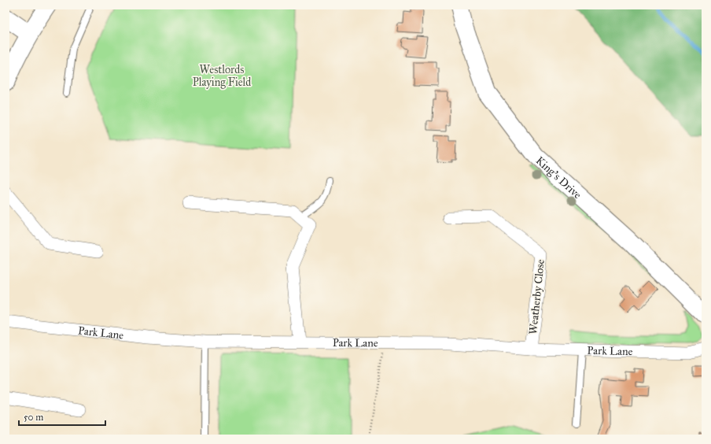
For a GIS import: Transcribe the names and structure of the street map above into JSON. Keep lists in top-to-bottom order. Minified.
{"streets":{"main road":["King's Drive"],"street":["Weatherby Close","Park Lane"]},"crossings":[["Weatherby Close","Park Lane"]],"parks":["Westlords Playing Field"],"scale_bar":"50 m"}
